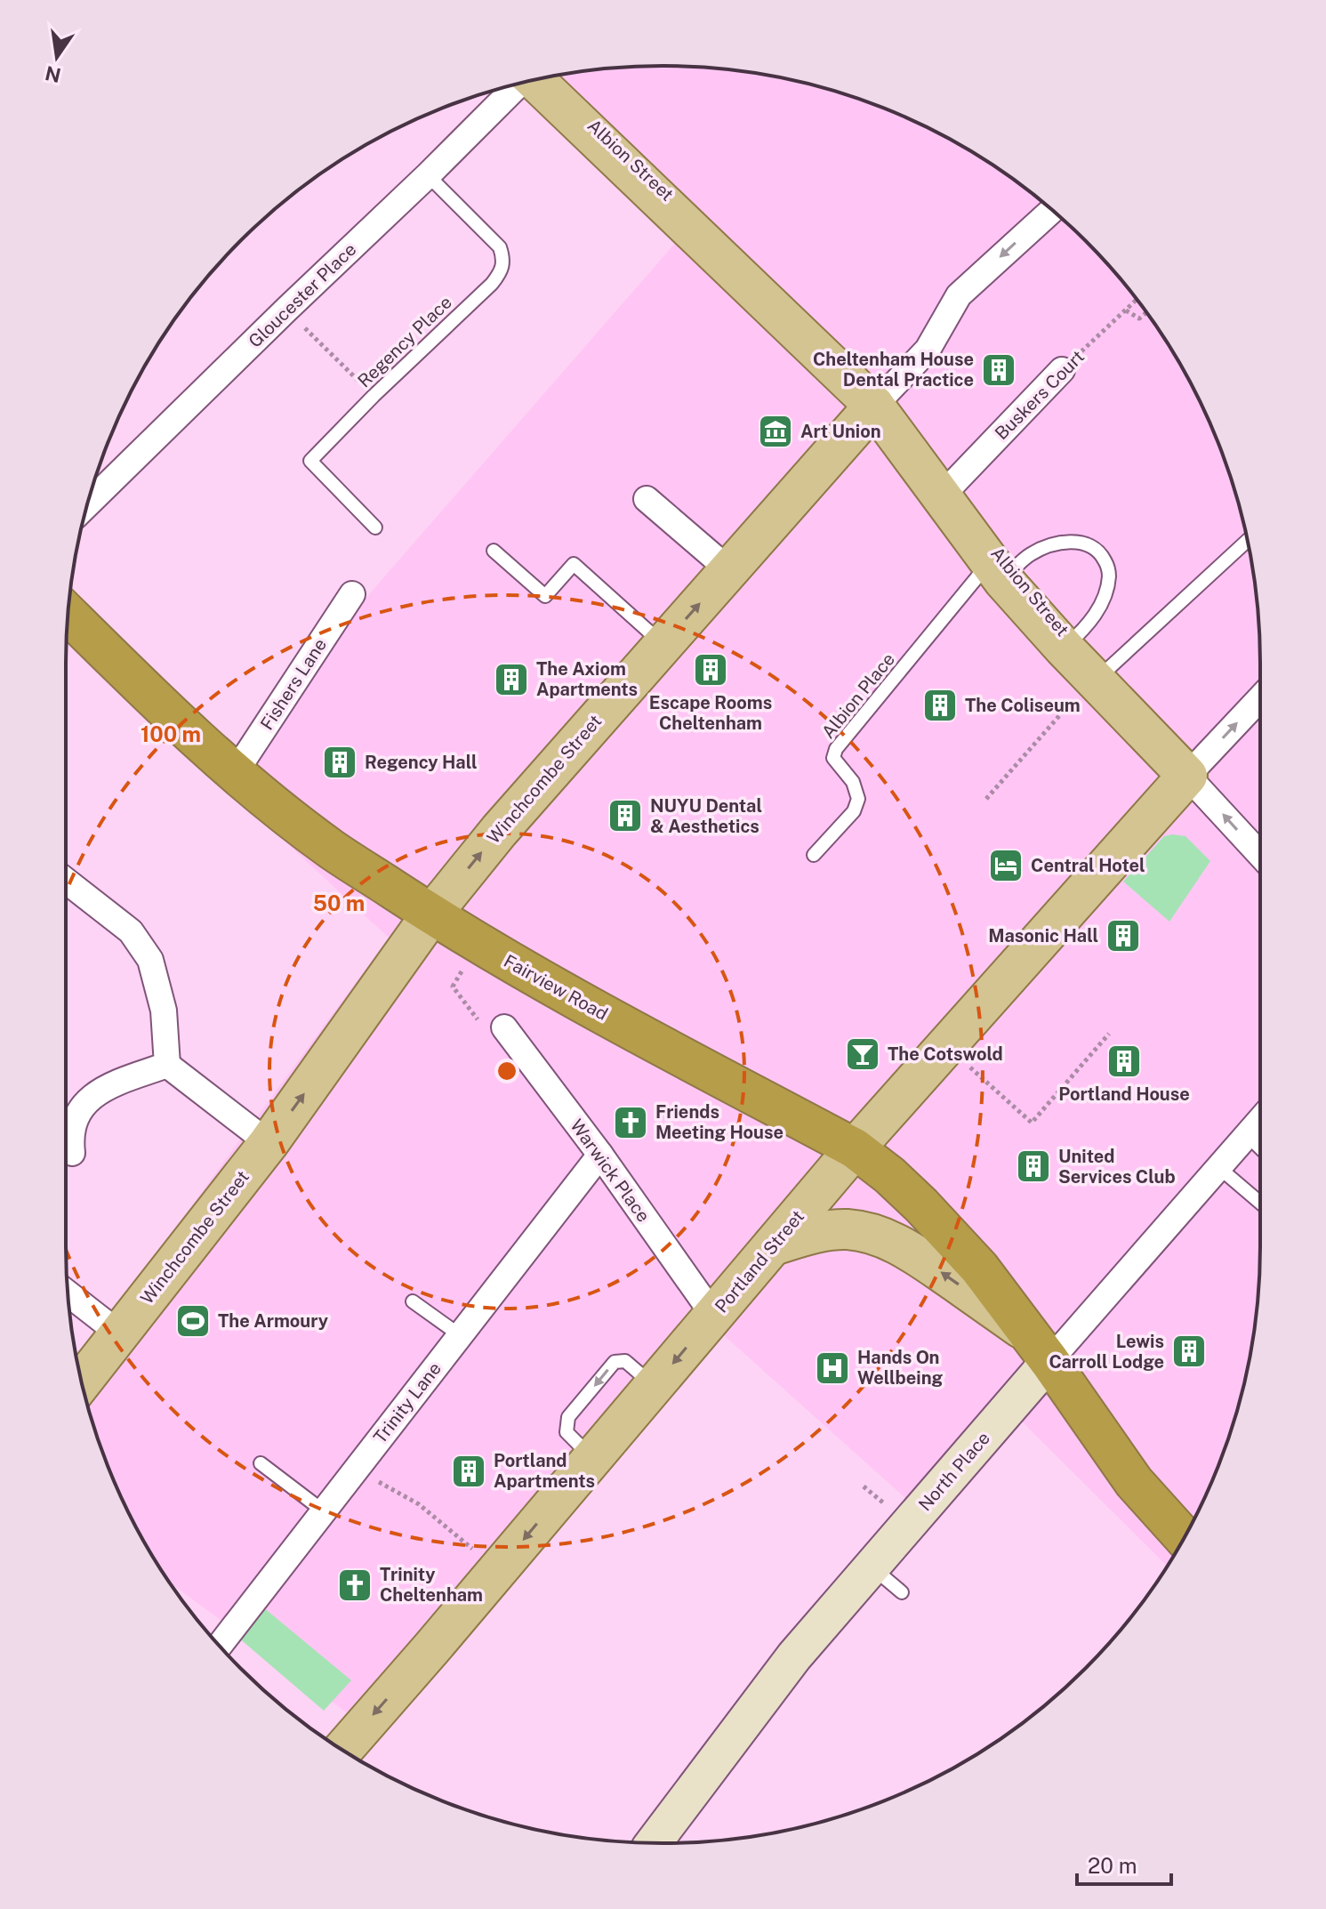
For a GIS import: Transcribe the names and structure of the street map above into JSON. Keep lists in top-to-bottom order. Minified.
{"streets":{"highway":["Fairview Road"],"main road":["Albion Street","Winchcombe Street","Portland Street"],"street":["Gloucester Place","Buskers Court","Fishers Lane","Warwick Place","Trinity Lane","North Place"],"lane":["Regency Place","Albion Place"]},"crossings":[["Albion Street","Buskers Court"],["Albion Street","Albion Place"],["Albion Street","Winchcombe Street"],["Albion Street","Portland Street"],["Gloucester Place","Regency Place"],["Fishers Lane","Fairview Road"],["Winchcombe Street","Fairview Road"],["Fairview Road","Portland Street"],["Fairview Road","North Place"],["Warwick Place","Portland Street"],["Warwick Place","Trinity Lane"]],"one_way":["Portland Street"],"places":{"building":["Cheltenham House Dental Practice","Escape Rooms Cheltenham","The Axiom Apartments","The Coliseum","Regency Hall","NUYU Dental & Aesthetics","Masonic Hall","Portland House","United Services Club","Lewis Carroll Lodge","Portland Apartments"],"museum":["Art Union"],"hotel":["Central Hotel"],"bar":["The Cotswold"],"church":["Friends Meeting House","Trinity Cheltenham"],"sports":["The Armoury"],"hospital":["Hands On Wellbeing"]},"scale_bar":"20 m","north":"bottom","rings":["100 m","50 m"]}
